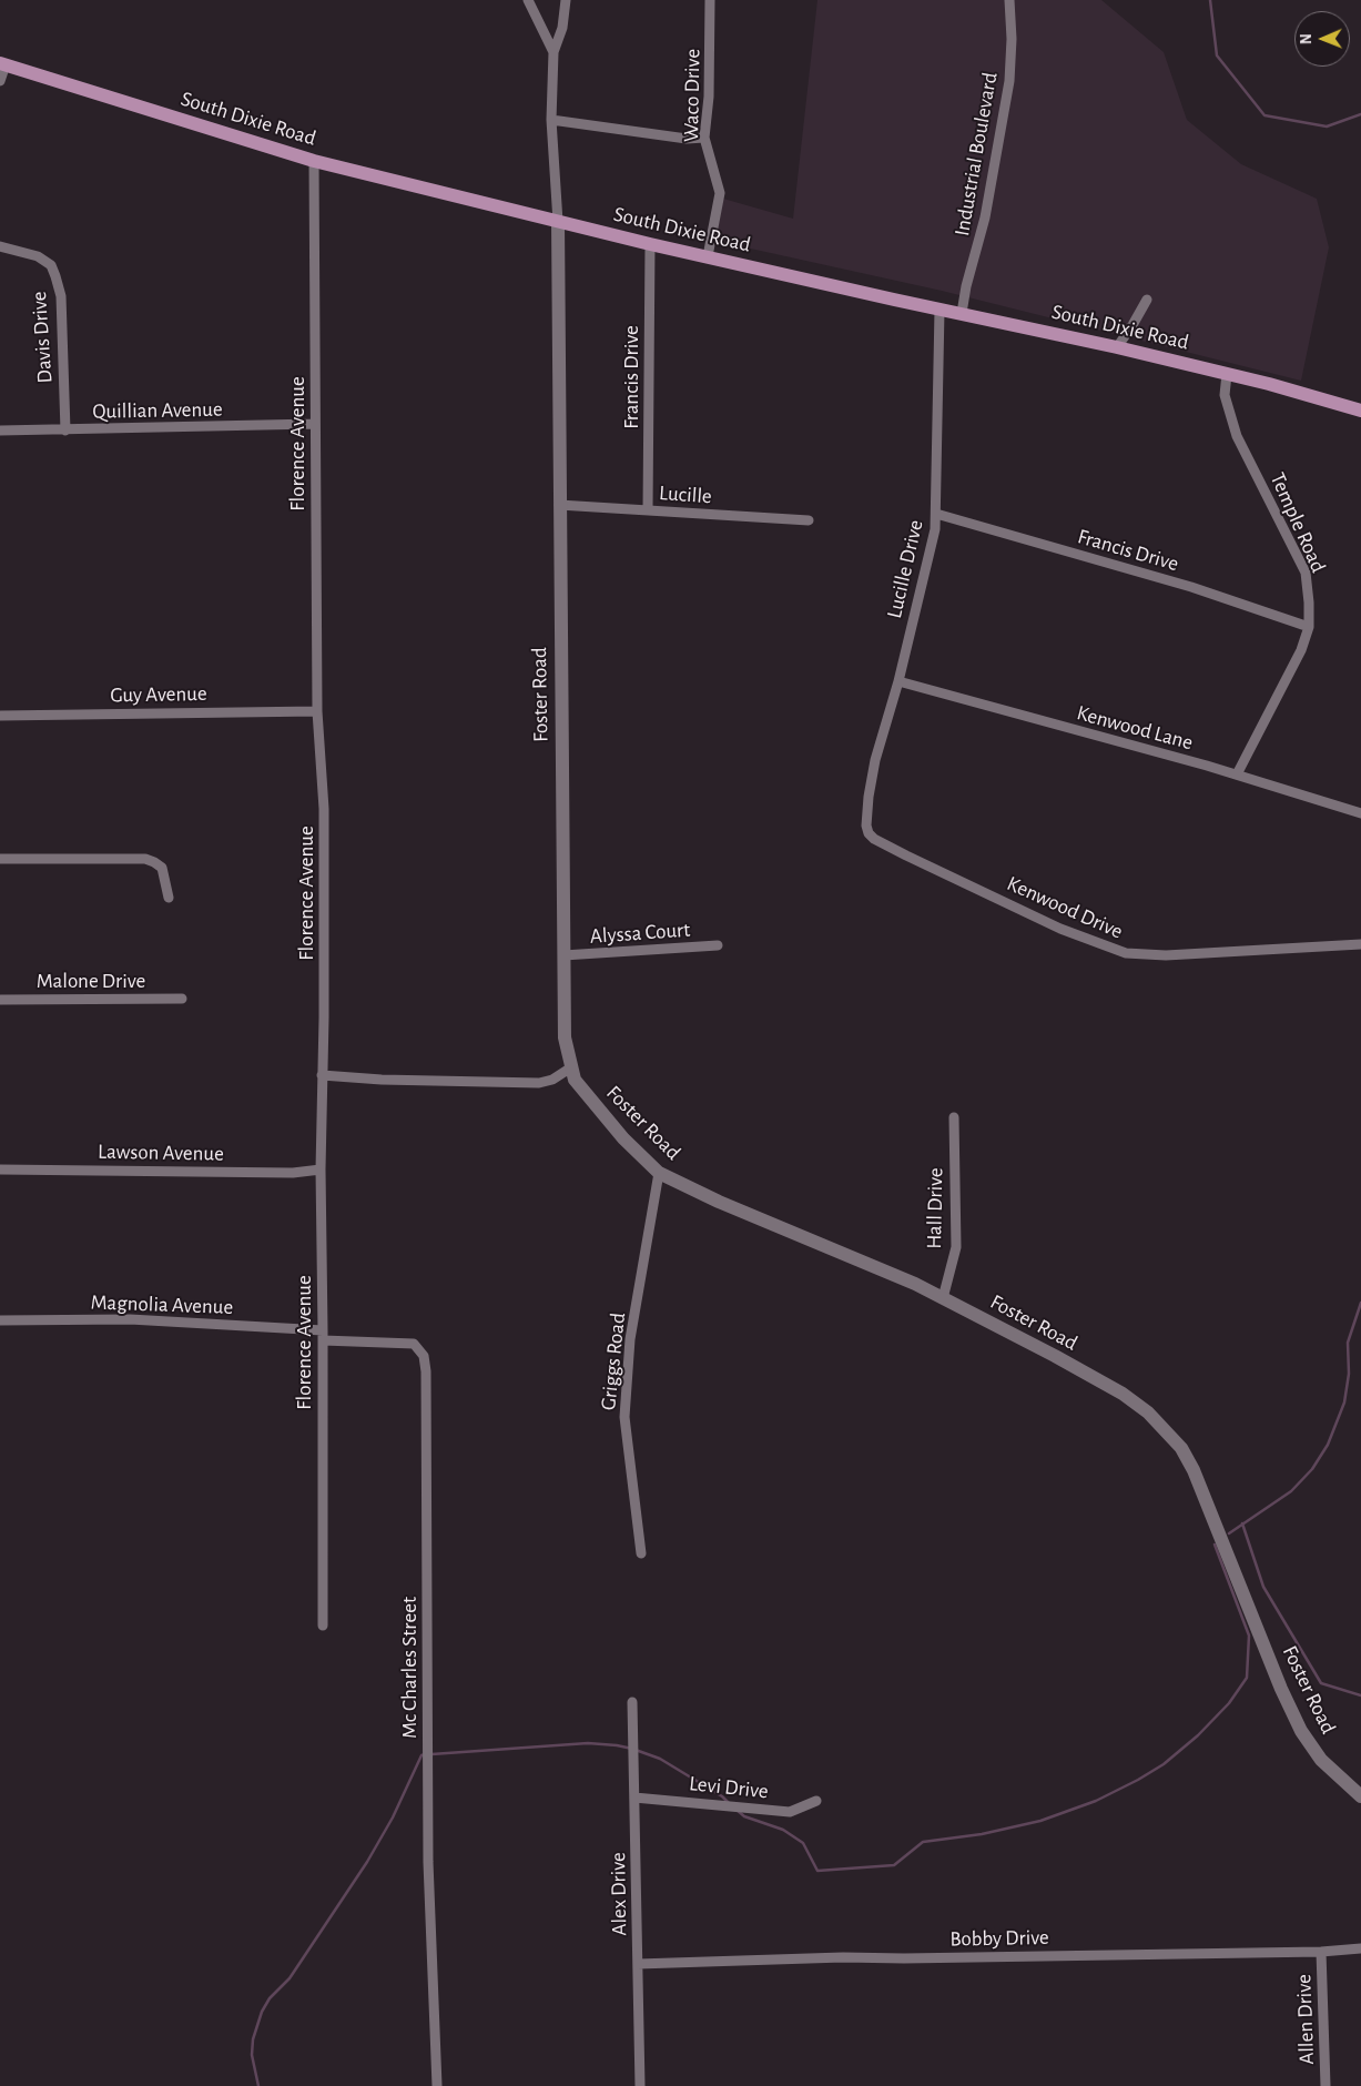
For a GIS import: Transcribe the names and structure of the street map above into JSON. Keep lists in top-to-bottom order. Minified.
{"streets":{"main road":["South Dixie Road"],"street":["Waco Drive","Industrial Boulevard","Davis Drive","Francis Drive","Quillian Avenue","Florence Avenue","Lucille","Temple Road","Lucille Drive","Guy Avenue","Foster Road","Kenwood Lane","Kenwood Drive","Alyssa Court","Malone Drive","Lawson Avenue","Hall Drive","Magnolia Avenue","Griggs Road","Mc Charles Street","Levi Drive","Alex Drive","Bobby Drive","Allen Drive"]},"crossings":[["Waco Drive","South Dixie Road"],["South Dixie Road","Industrial Boulevard"],["South Dixie Road","Francis Drive"],["South Dixie Road","Florence Avenue"],["South Dixie Road","Temple Road"],["South Dixie Road","Lucille Drive"],["South Dixie Road","Foster Road"],["Davis Drive","Quillian Avenue"],["Francis Drive","Lucille"],["Francis Drive","Temple Road"],["Francis Drive","Lucille Drive"],["Quillian Avenue","Florence Avenue"],["Florence Avenue","Guy Avenue"],["Florence Avenue","Lawson Avenue"],["Florence Avenue","Magnolia Avenue"],["Florence Avenue","Mc Charles Street"],["Lucille","Foster Road"],["Temple Road","Kenwood Lane"],["Lucille Drive","Kenwood Lane"],["Lucille Drive","Kenwood Drive"],["Foster Road","Alyssa Court"],["Foster Road","Hall Drive"],["Foster Road","Griggs Road"],["Magnolia Avenue","Mc Charles Street"],["Levi Drive","Alex Drive"],["Alex Drive","Bobby Drive"],["Bobby Drive","Allen Drive"]],"north":"left"}
